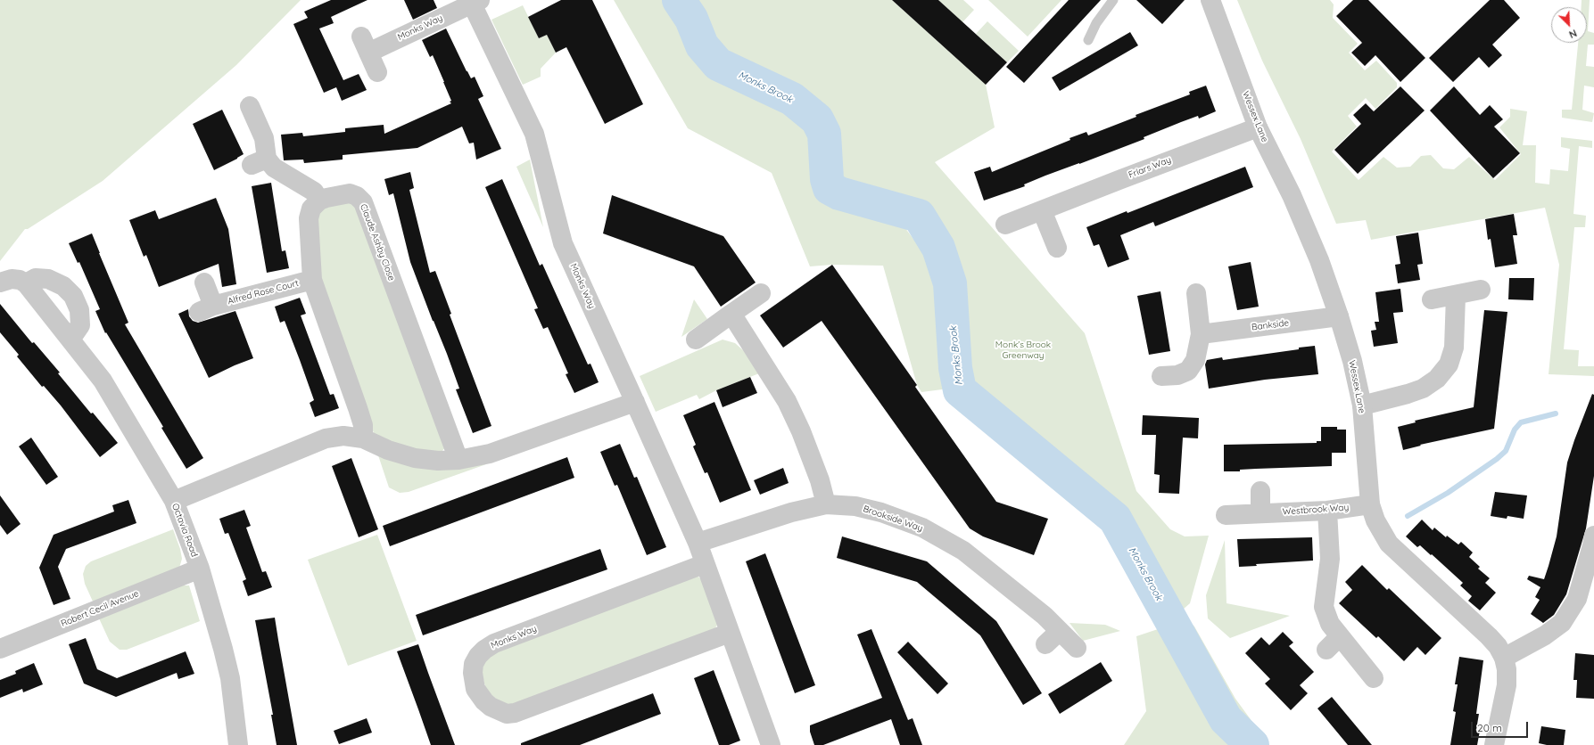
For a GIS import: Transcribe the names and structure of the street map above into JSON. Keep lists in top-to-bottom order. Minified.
{"streets":{"street":["Monks Way","Wessex Lane","Friars Way","Claude Ashby Close","Alfred Rose Court","Bankside","Westbrook Way","Brookside Way","Octavia Road","Robert Cecil Avenue"]},"crossings":[["Monks Way","Brookside Way"],["Wessex Lane","Friars Way"],["Wessex Lane","Bankside"],["Wessex Lane","Westbrook Way"],["Octavia Road","Robert Cecil Avenue"]],"water":["Monks Brook"],"parks":["Monk's Brook Greenway"],"scale_bar":"20 m","north":"bottom right"}
